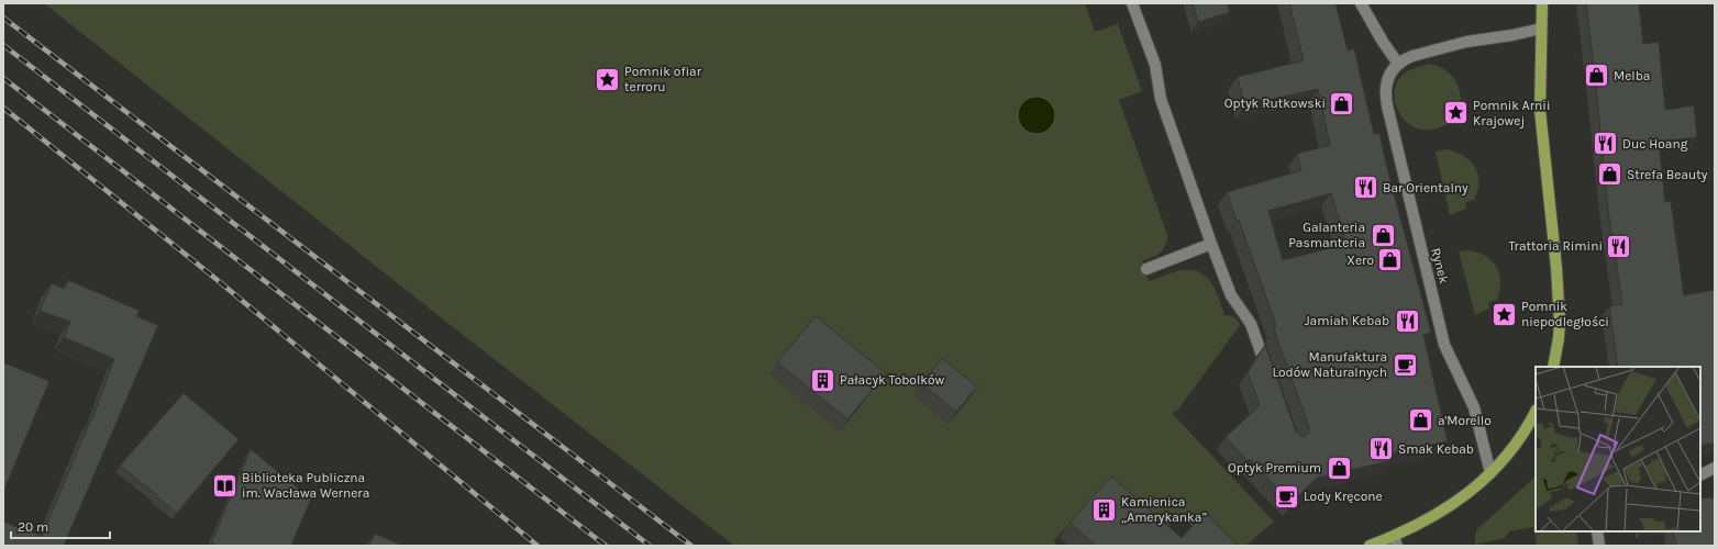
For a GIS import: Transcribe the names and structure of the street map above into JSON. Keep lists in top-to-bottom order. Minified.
{"streets":{"street":["Rynek"]},"places":{"shop":["Melba","Optyk Rutkowski","Strefa Beauty","Galanteria Pasmanteria","Xero","a'Morello","Optyk Premium"],"place":["Pomnik ofiar terroru","Pomnik Arnii Krajowej","Pomnik niepodległości"],"restaurant":["Duc Hoang","Bar Orientalny","Trattoria Rimini","Jamiah Kebab","Smak Kebab"],"cafe":["Manufaktura Lodów Naturalnych","Lody Kręcone"],"building":["Pałacyk Tobolków","Kamienica „Amerykanka”"],"library":["Biblioteka Publiczna im. Wacława Wernera"]},"scale_bar":"20 m"}
